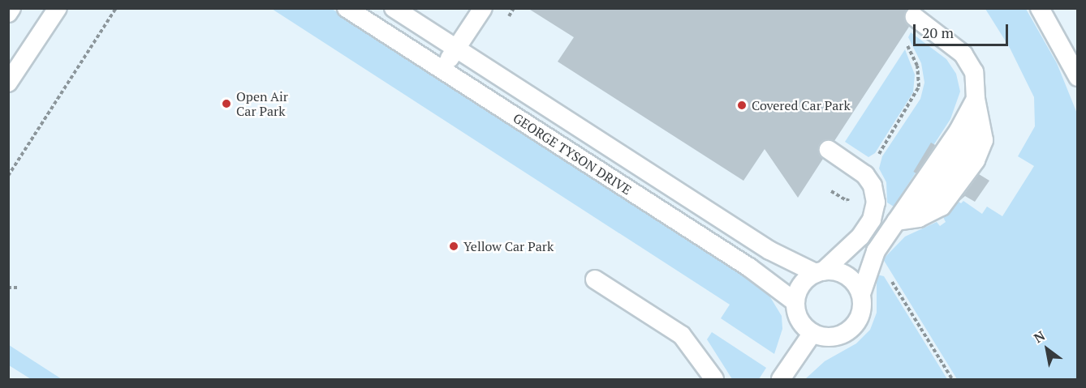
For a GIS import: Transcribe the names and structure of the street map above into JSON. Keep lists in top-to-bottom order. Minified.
{"streets":{"lane":["GEORGE TYSON DRIVE"]},"places":["Open Air Car Park","Covered Car Park","Yellow Car Park"],"scale_bar":"20 m","north":"top left"}
